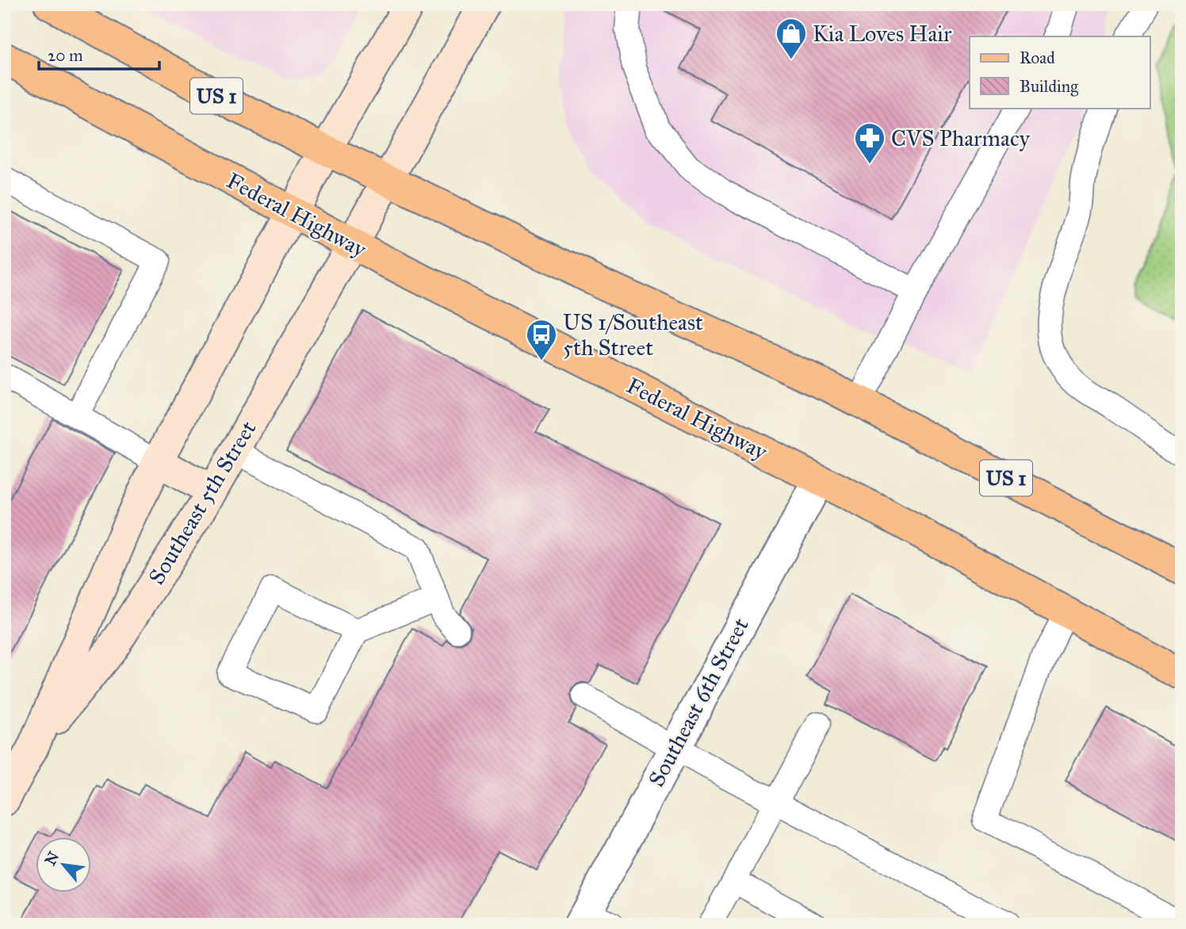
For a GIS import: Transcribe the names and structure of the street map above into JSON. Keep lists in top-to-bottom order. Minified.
{"streets":{"main road":["US 1","Federal Highway","Southeast 5th Street"],"street":["Southeast 6th Street"]},"crossings":[["US 1","Southeast 5th Street"],["Federal Highway","Southeast 5th Street"],["Federal Highway","Southeast 6th Street"]],"places":{"shop":["Kia Loves Hair"],"pharmacy":["CVS Pharmacy"],"bus stop":["US 1/Southeast 5th Street"]},"legend":["Road","Building"],"scale_bar":"20 m","north":"top left"}
